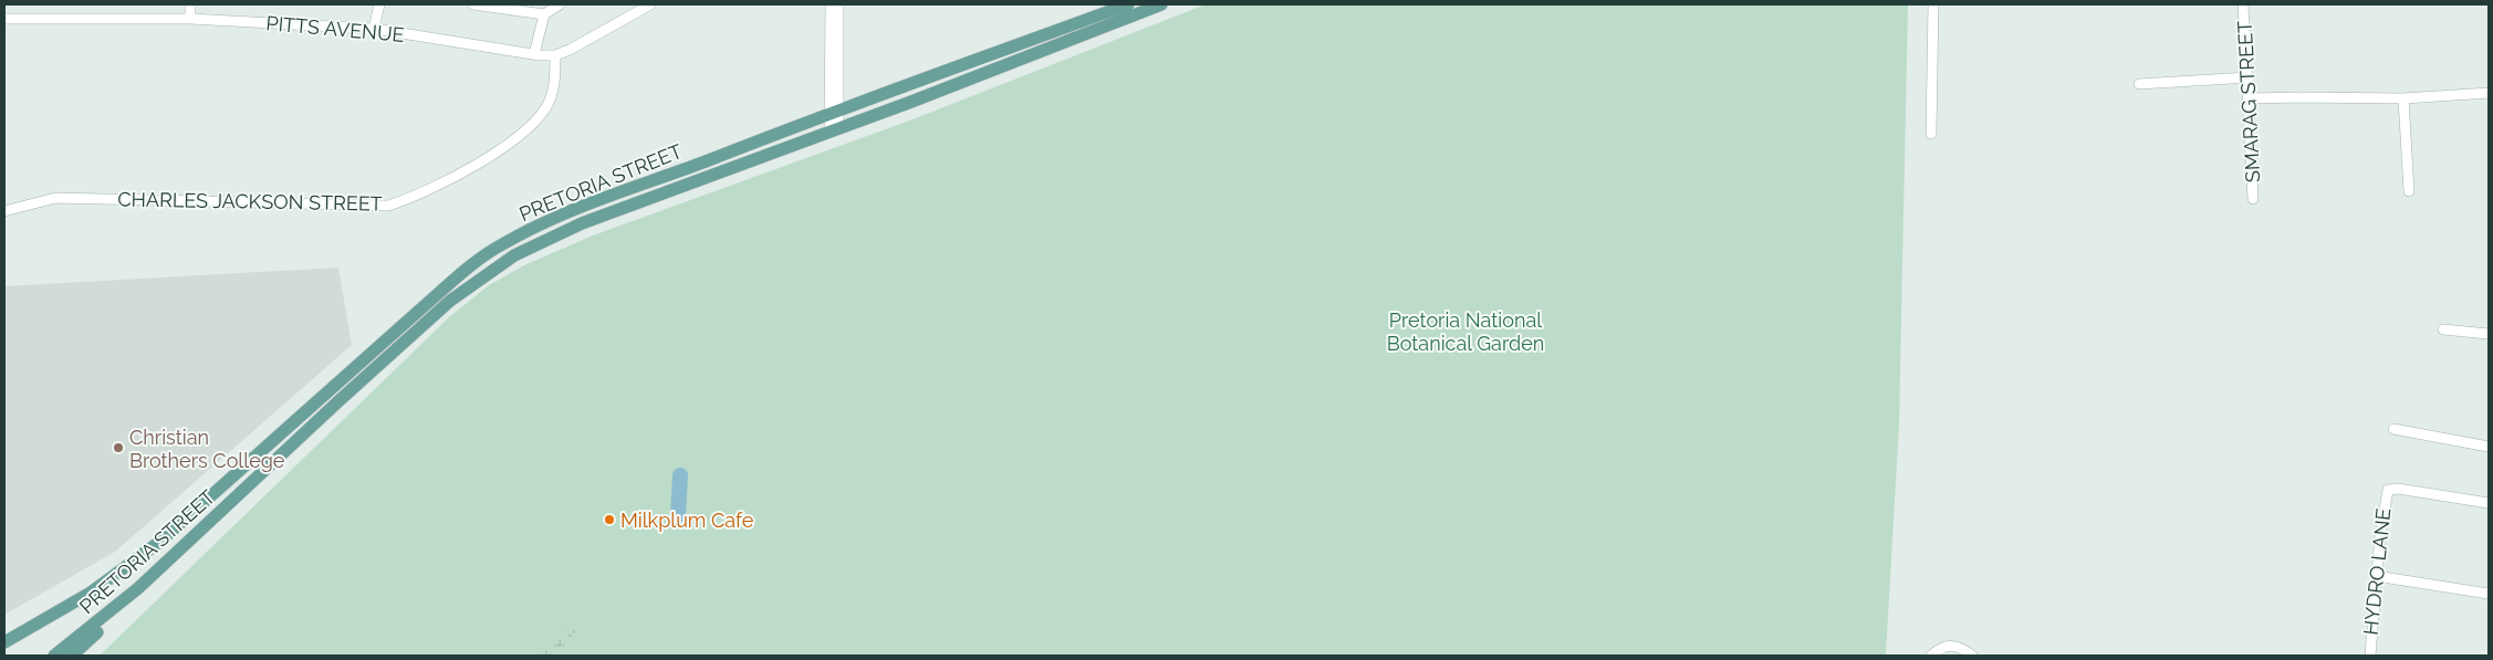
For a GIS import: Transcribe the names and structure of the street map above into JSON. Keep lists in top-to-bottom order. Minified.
{"streets":{"main road":["PRETORIA STREET"],"street":["PITTS AVENUE","SMARAG STREET","CHARLES JACKSON STREET","HYDRO LANE"]},"crossings":[["PITTS AVENUE","CHARLES JACKSON STREET"]],"parks":["Pretoria National Botanical Garden"],"places":["Christian Brothers College","Milkplum Cafe"]}
